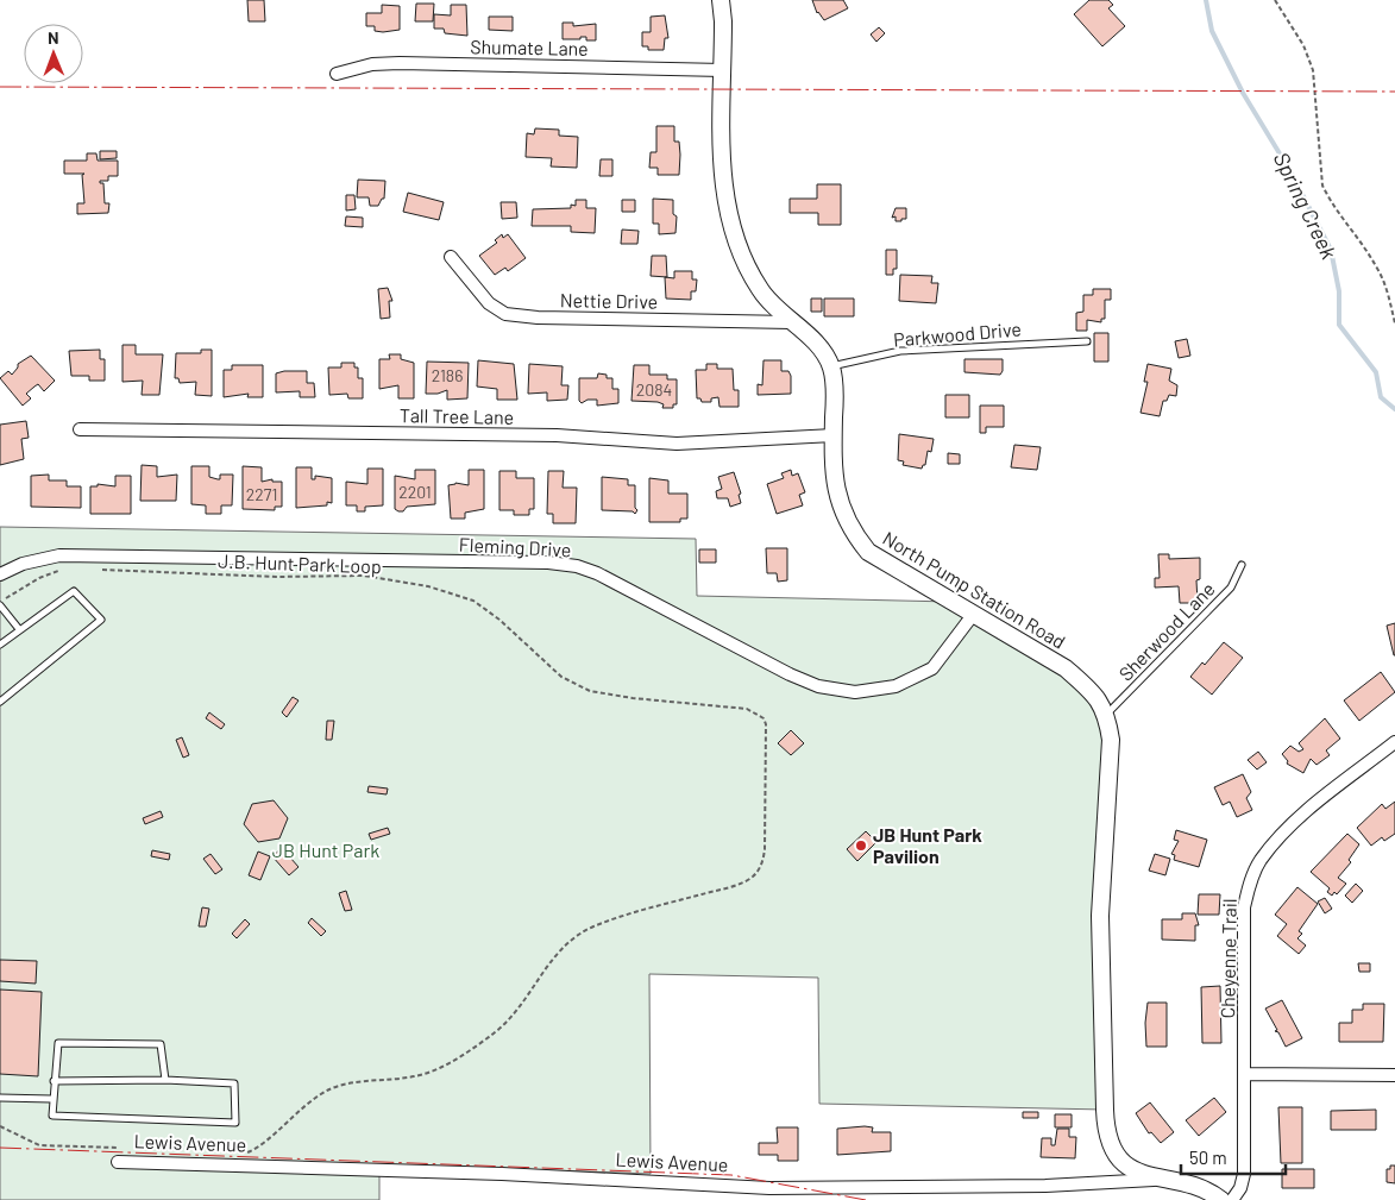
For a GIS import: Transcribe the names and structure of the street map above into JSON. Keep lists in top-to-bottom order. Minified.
{"streets":{"street":["Shumate Lane","Nettie Drive","Tall Tree Lane","Fleming Drive","North Pump Station Road","Cheyenne Trail","Lewis Avenue"],"lane":["Parkwood Drive","Sherwood Lane"],"path":["J.B. Hunt Park Loop"]},"crossings":[["Parkwood Drive","North Pump Station Road"],["Tall Tree Lane","North Pump Station Road"],["Fleming Drive","North Pump Station Road"],["North Pump Station Road","Sherwood Lane"],["North Pump Station Road","Lewis Avenue"]],"water":["Spring Creek"],"parks":["JB Hunt Park"],"places":["JB Hunt Park Pavilion"],"house_numbers":["2186","2084","2201","2271"],"scale_bar":"50 m","north":"top"}
